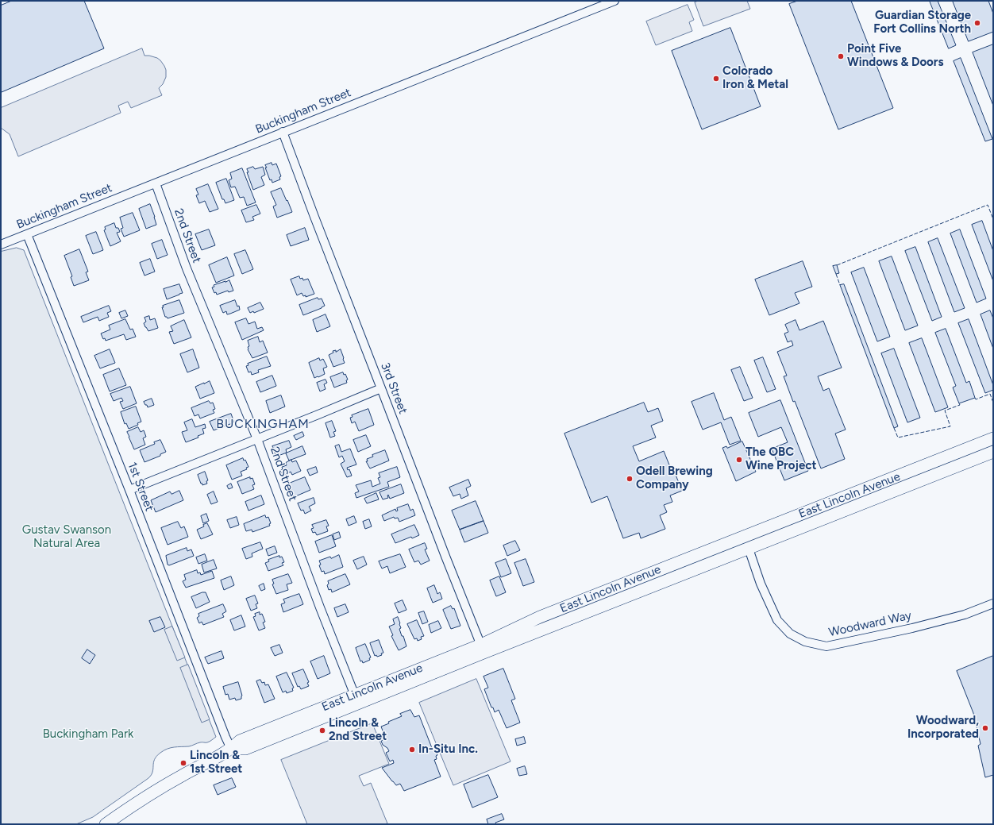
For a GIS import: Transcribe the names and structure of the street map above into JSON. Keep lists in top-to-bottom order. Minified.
{"streets":{"street":["Buckingham Street","2nd Street","3rd Street","1st Street","East Lincoln Avenue","Woodward Way"]},"crossings":[["Buckingham Street","2nd Street"],["Buckingham Street","3rd Street"],["Buckingham Street","1st Street"],["2nd Street","East Lincoln Avenue"],["3rd Street","East Lincoln Avenue"],["1st Street","East Lincoln Avenue"],["East Lincoln Avenue","Woodward Way"]],"districts":["BUCKINGHAM"],"parks":["Gustav Swanson Natural Area","Buckingham Park"],"places":["Guardian Storage Fort Collins North","Point Five Windows & Doors","Colorado Iron & Metal","The OBC Wine Project","Odell Brewing Company","Woodward, Incorporated","Lincoln & 2nd Street","In-Situ Inc.","Lincoln & 1st Street"]}
